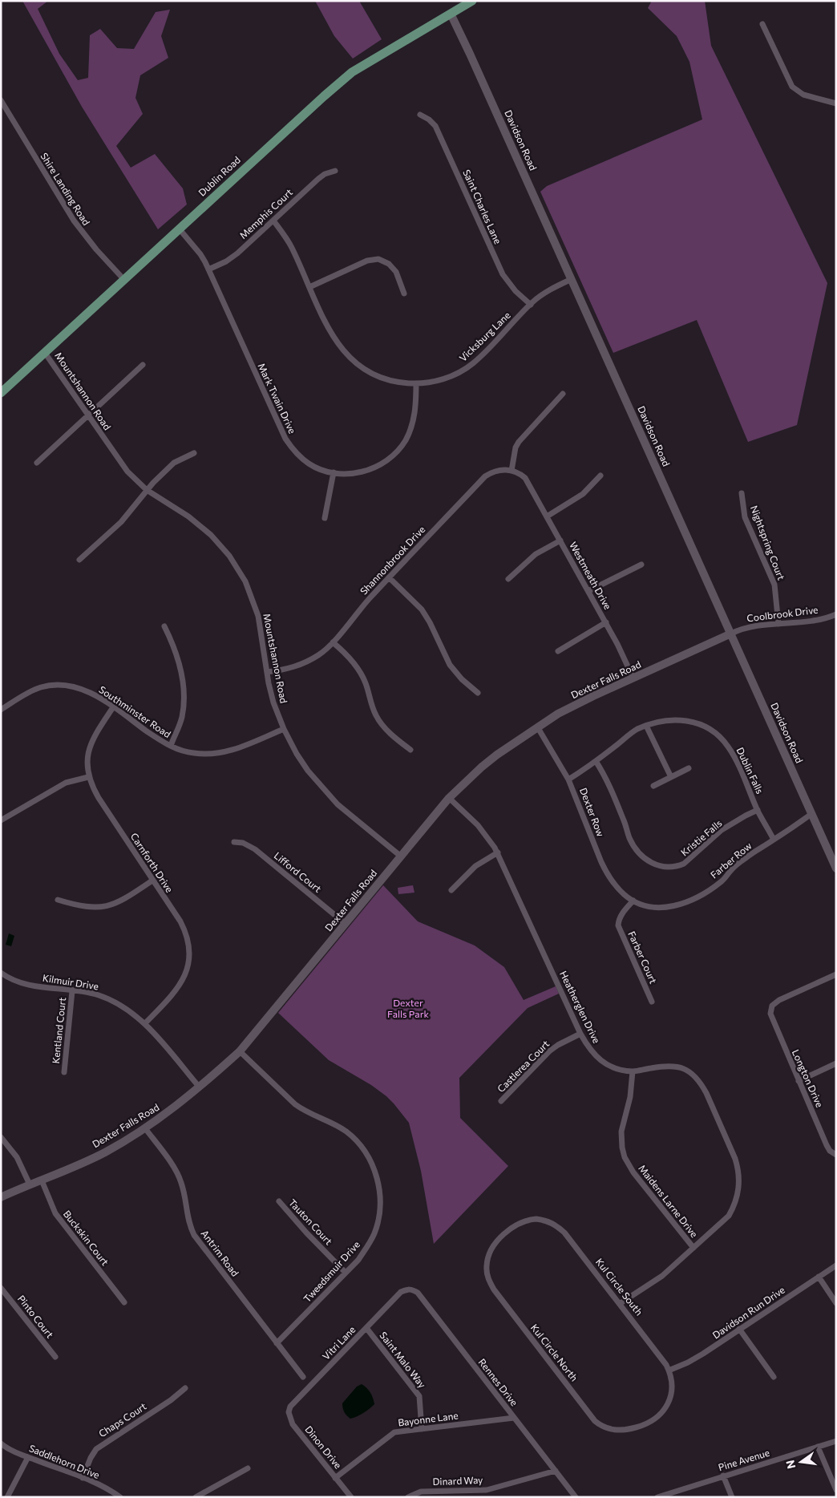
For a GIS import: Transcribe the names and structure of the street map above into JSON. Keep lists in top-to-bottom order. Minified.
{"streets":{"main road":["Dublin Road"],"street":["Davidson Road","Shire Landing Road","Saint Charles Lane","Memphis Court","Vicksburg Lane","Mountshannon Road","Mark Twain Drive","Nightspring Court","Shannonbrook Drive","Westmeath Drive","Coolbrook Drive","Dexter Falls Road","Southminster Road","Dublin Falls","Dexter Row","Kristie Falls","Farber Row","Carnforth Drive","Lifford Court","Farber Court","Kilmuir Drive","Heatherglen Drive","Kentland Court","Castlerea Court","Longton Drive","Maidens Larne Drive","Tauton Court","Buckskin Court","Antrim Road","Tweedsmuir Drive","Kul Circle South","Davidson Run Drive","Pinto Court","Vitri Lane","Kul Circle North","Saint Malo Way","Rennes Drive","Bayonne Lane","Chaps Court","Dinon Drive","Pine Avenue","Saddlehorn Drive","Dinard Way"]},"crossings":[["Davidson Road","Dublin Road"],["Davidson Road","Vicksburg Lane"],["Davidson Road","Coolbrook Drive"],["Davidson Road","Dexter Falls Road"],["Davidson Road","Farber Row"],["Dublin Road","Shire Landing Road"],["Dublin Road","Mountshannon Road"],["Dublin Road","Mark Twain Drive"],["Saint Charles Lane","Vicksburg Lane"],["Memphis Court","Vicksburg Lane"],["Memphis Court","Mark Twain Drive"],["Vicksburg Lane","Mark Twain Drive"],["Mountshannon Road","Shannonbrook Drive"],["Mountshannon Road","Dexter Falls Road"],["Mountshannon Road","Southminster Road"],["Nightspring Court","Coolbrook Drive"],["Shannonbrook Drive","Westmeath Drive"],["Westmeath Drive","Dexter Falls Road"],["Coolbrook Drive","Dexter Falls Road"],["Dexter Falls Road","Dexter Row"],["Dexter Falls Road","Lifford Court"],["Dexter Falls Road","Kilmuir Drive"],["Dexter Falls Road","Heatherglen Drive"],["Dexter Falls Road","Buckskin Court"],["Dexter Falls Road","Antrim Road"],["Dexter Falls Road","Tweedsmuir Drive"],["Southminster Road","Carnforth Drive"],["Dublin Falls","Dexter Row"],["Dublin Falls","Kristie Falls"],["Dublin Falls","Farber Row"],["Dexter Row","Farber Row"],["Dexter Row","Farber Court"],["Farber Row","Farber Court"],["Carnforth Drive","Kilmuir Drive"],["Kilmuir Drive","Kentland Court"],["Heatherglen Drive","Castlerea Court"],["Heatherglen Drive","Maidens Larne Drive"],["Tauton Court","Tweedsmuir Drive"],["Antrim Road","Tweedsmuir Drive"],["Kul Circle South","Davidson Run Drive"],["Kul Circle South","Kul Circle North"],["Vitri Lane","Saint Malo Way"],["Vitri Lane","Rennes Drive"],["Vitri Lane","Dinon Drive"],["Saint Malo Way","Bayonne Lane"],["Rennes Drive","Bayonne Lane"],["Rennes Drive","Dinard Way"],["Bayonne Lane","Dinon Drive"],["Chaps Court","Saddlehorn Drive"]],"parks":["Dexter Falls Park"],"north":"left"}
